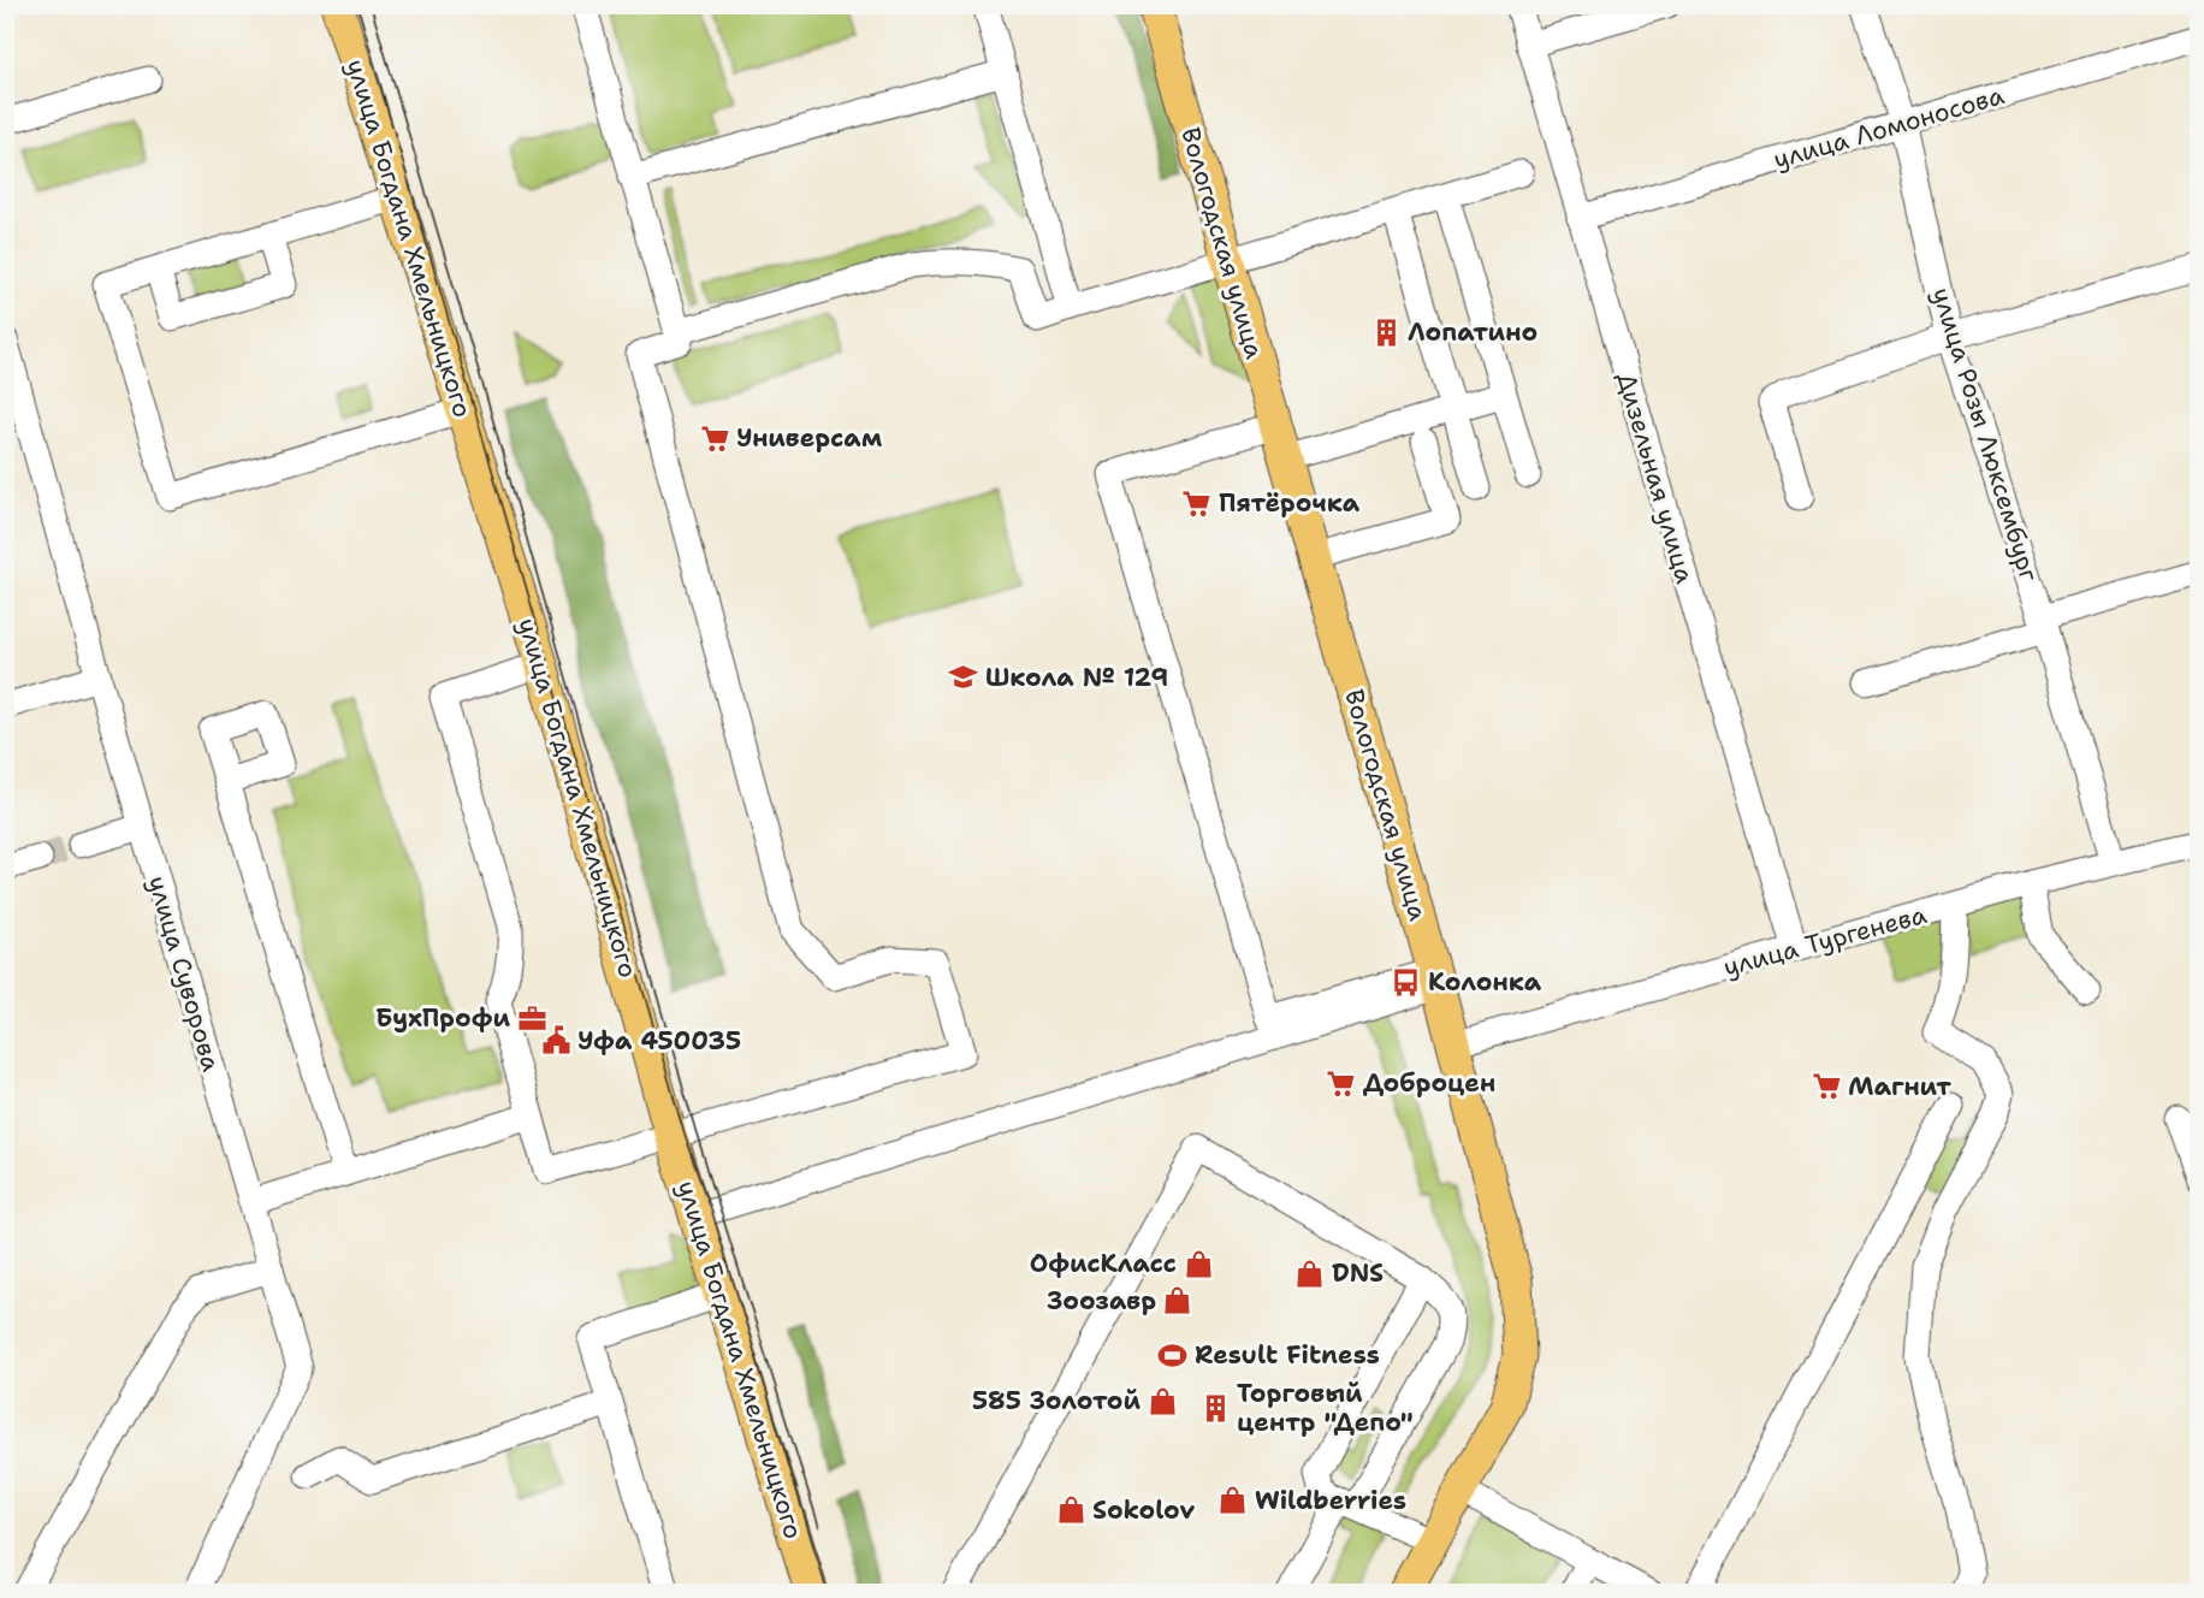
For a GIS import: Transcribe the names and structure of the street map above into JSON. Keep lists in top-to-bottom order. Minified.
{"streets":{"main road":["улица Богдана Хмельницкого","Вологодская улица"],"street":["улица Ломоносова","улица Розы Люксембург","Дизельная улица","улица Тургенева","улица Суворова"]},"crossings":[["улица Ломоносова","улица Розы Люксембург"],["улица Ломоносова","Дизельная улица"],["Вологодская улица","улица Тургенева"],["улица Розы Люксембург","улица Тургенева"],["Дизельная улица","улица Тургенева"]],"places":{"building":["Лопатино","Торговый центр \"Депо\""],"supermarket":["Универсам","Пятёрочка","Доброцен","Магнит"],"school or university":["Школа № 129"],"bus stop":["Колонка"],"office":["БухПрофи"],"public building":["Уфа 450035"],"shop":["ОфисКласс","DNS","Зоозавр","585 Золотой","Wildberries","Sokolov"],"sports":["Result Fitness"]}}
